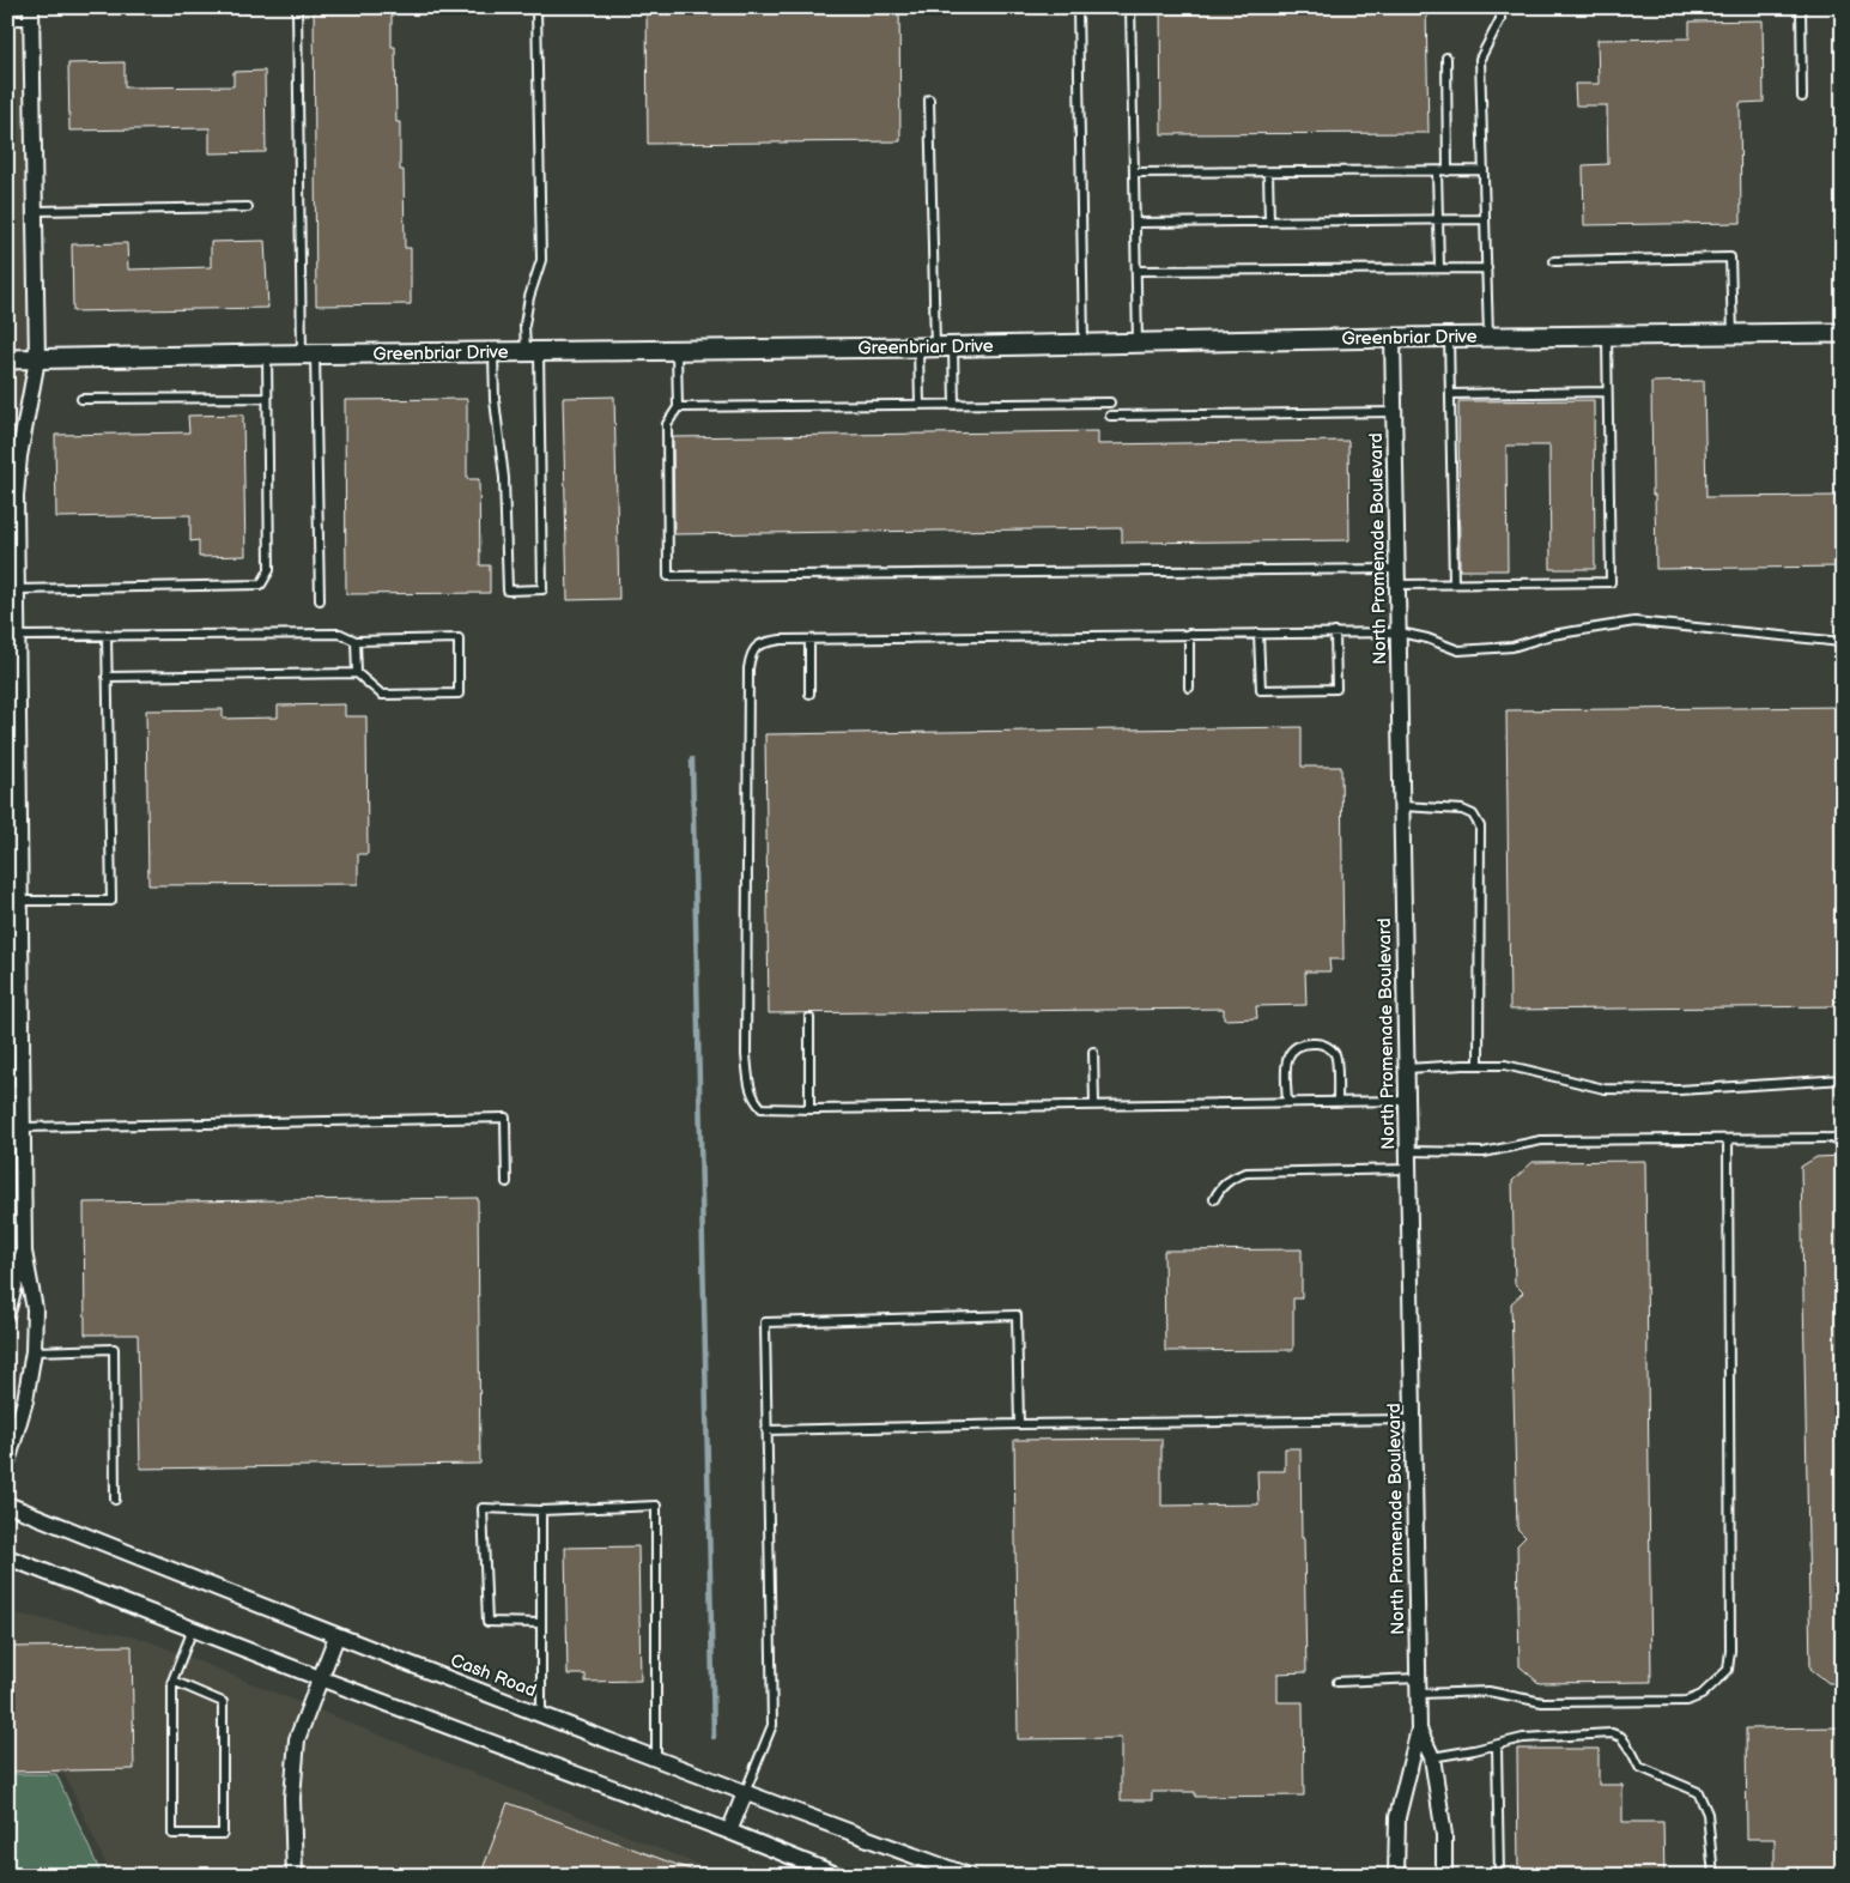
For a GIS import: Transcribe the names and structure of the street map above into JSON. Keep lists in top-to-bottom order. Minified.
{"streets":{"street":["Greenbriar Drive","North Promenade Boulevard","Cash Road"]},"crossings":[["Greenbriar Drive","North Promenade Boulevard"]]}
